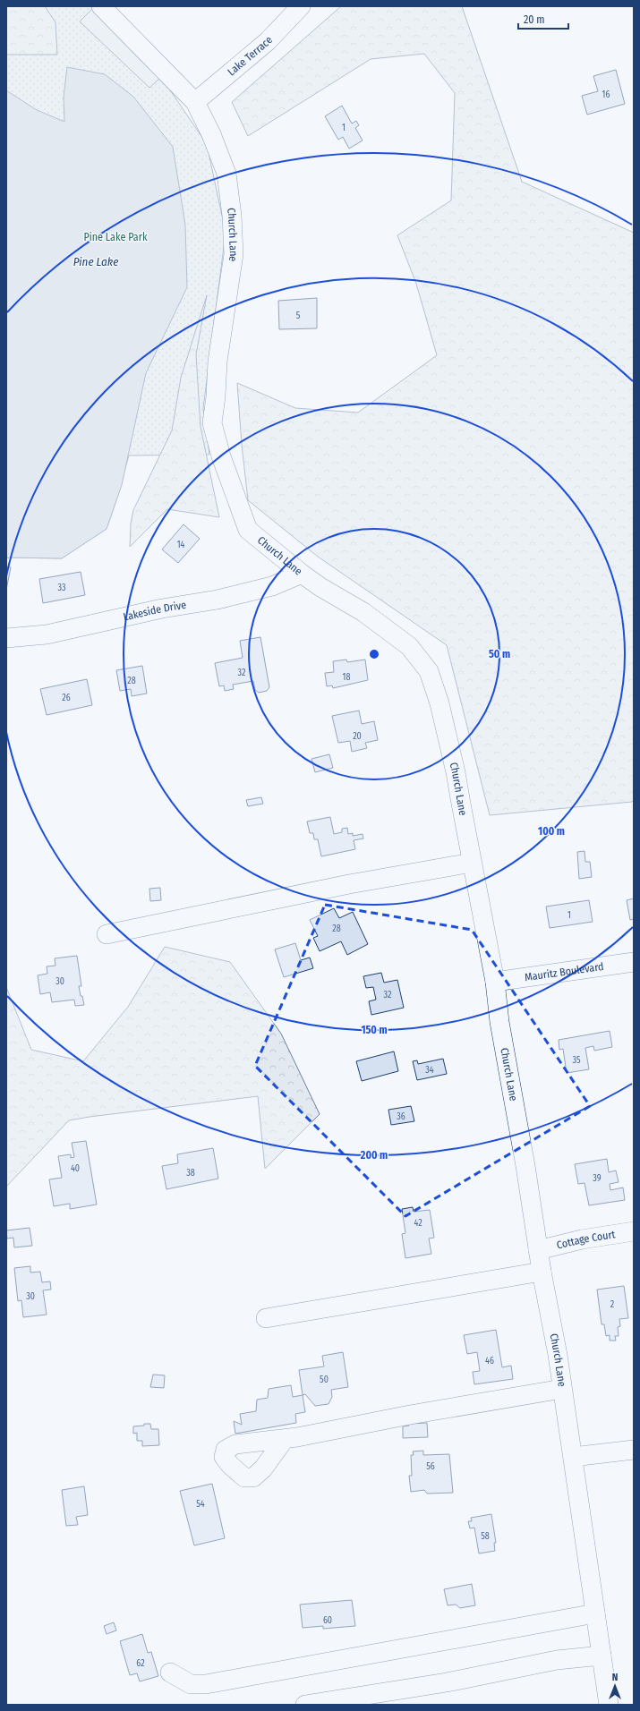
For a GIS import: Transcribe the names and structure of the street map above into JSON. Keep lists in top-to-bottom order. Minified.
{"streets":{"street":["Lake Terrace","Church Lane","Lakeside Drive","Mauritz Boulevard","Cottage Court"]},"crossings":[["Lake Terrace","Church Lane"],["Church Lane","Lakeside Drive"],["Church Lane","Mauritz Boulevard"],["Church Lane","Cottage Court"]],"water":["Pine Lake"],"parks":["Pine Lake Park"],"house_numbers":["16","1","5","14","33","32","18","28","26","20","1","28","30","32","35","34","36","40","38","39","42","30","2","46","50","56","54","58","60","62"],"scale_bar":"20 m","north":"top","rings":["50 m","100 m","150 m","200 m"]}
